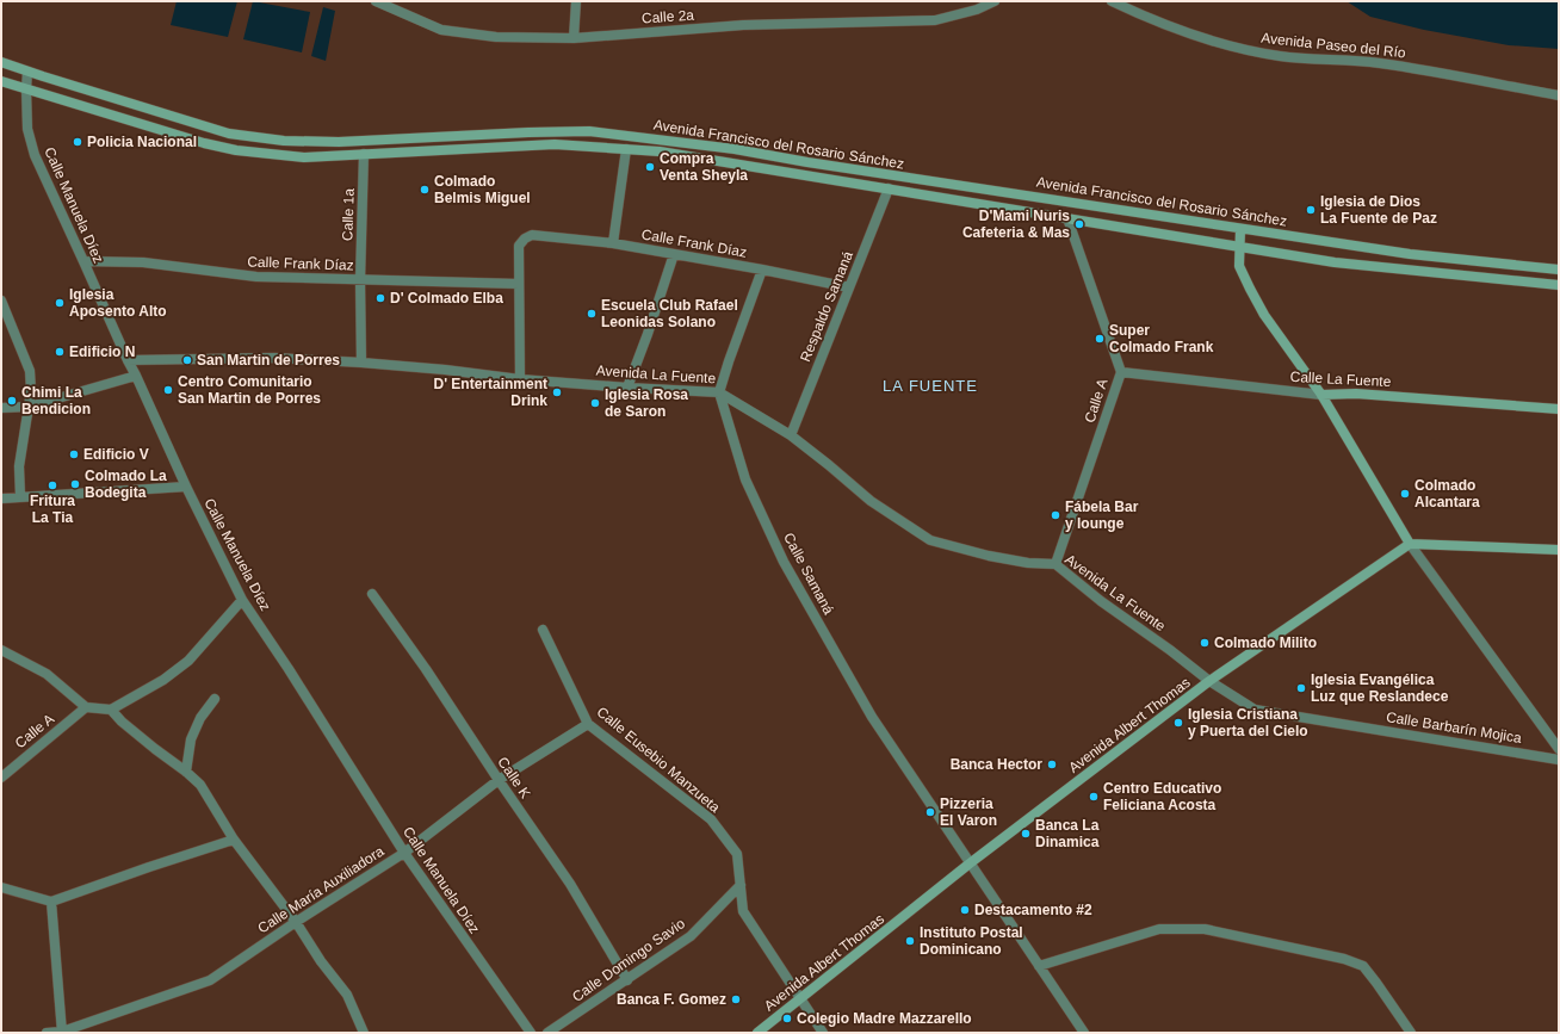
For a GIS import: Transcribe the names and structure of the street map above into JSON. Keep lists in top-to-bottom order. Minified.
{"streets":{"main road":["Avenida Francisco del Rosario Sánchez","Calle La Fuente","Avenida Albert Thomas"],"street":["Calle 2a","Avenida Paseo del Río","Calle Manuela Díez","Calle 1a","Calle Frank Díaz","Respaldo Samaná","Avenida La Fuente","Calle A","Calle Samaná","Calle Barbarín Mojica","Calle Eusebio Manzueta","Calle K","Calle María Auxiliadora","Calle Domingo Savio"]},"crossings":[["Avenida Francisco del Rosario Sánchez","Calle Manuela Díez"],["Avenida Francisco del Rosario Sánchez","Calle 1a"],["Avenida Francisco del Rosario Sánchez","Respaldo Samaná"],["Avenida Francisco del Rosario Sánchez","Calle A"],["Calle Manuela Díez","Calle Frank Díaz"],["Calle Manuela Díez","Avenida La Fuente"],["Calle Manuela Díez","Calle María Auxiliadora"],["Calle 1a","Calle Frank Díaz"],["Calle 1a","Avenida La Fuente"],["Calle Frank Díaz","Respaldo Samaná"],["Calle Frank Díaz","Avenida La Fuente"],["Respaldo Samaná","Avenida La Fuente"],["Avenida La Fuente","Calle A"],["Avenida La Fuente","Calle Samaná"],["Avenida La Fuente","Avenida Albert Thomas"],["Avenida La Fuente","Calle Barbarín Mojica"],["Calle La Fuente","Calle A"],["Calle Samaná","Avenida Albert Thomas"],["Avenida Albert Thomas","Calle Barbarín Mojica"],["Avenida Albert Thomas","Calle Eusebio Manzueta"],["Calle Eusebio Manzueta","Calle María Auxiliadora"],["Calle Eusebio Manzueta","Calle Domingo Savio"],["Calle K","Calle María Auxiliadora"],["Calle K","Calle Domingo Savio"]],"districts":["LA FUENTE"],"places":["Policia Nacional","Compra Venta Sheyla","Colmado Belmis Miguel","Iglesia de Dios La Fuente de Paz","D'Mami Nuris Cafeteria & Mas","D' Colmado Elba","Iglesia Aposento Alto","Escuela Club Rafael Leonidas Solano","Super Colmado Frank","Edificio N","San Martin de Porres","Centro Comunitario San Martin de Porres","D' Entertainment Drink","Chimi La Bendicion","Iglesia Rosa de Saron","Edificio V","Colmado La Bodegita","Fritura La Tia","Colmado Alcantara","Fábela Bar y lounge","Colmado Milito","Iglesia Evangélica Luz que Reslandece","Iglesia Cristiana y Puerta del Cielo","Banca Hector","Centro Educativo Feliciana Acosta","Pizzeria El Varon","Banca La Dinamica","Destacamento #2","Instituto Postal Dominicano","Banca F. Gomez","Colegio Madre Mazzarello"]}
